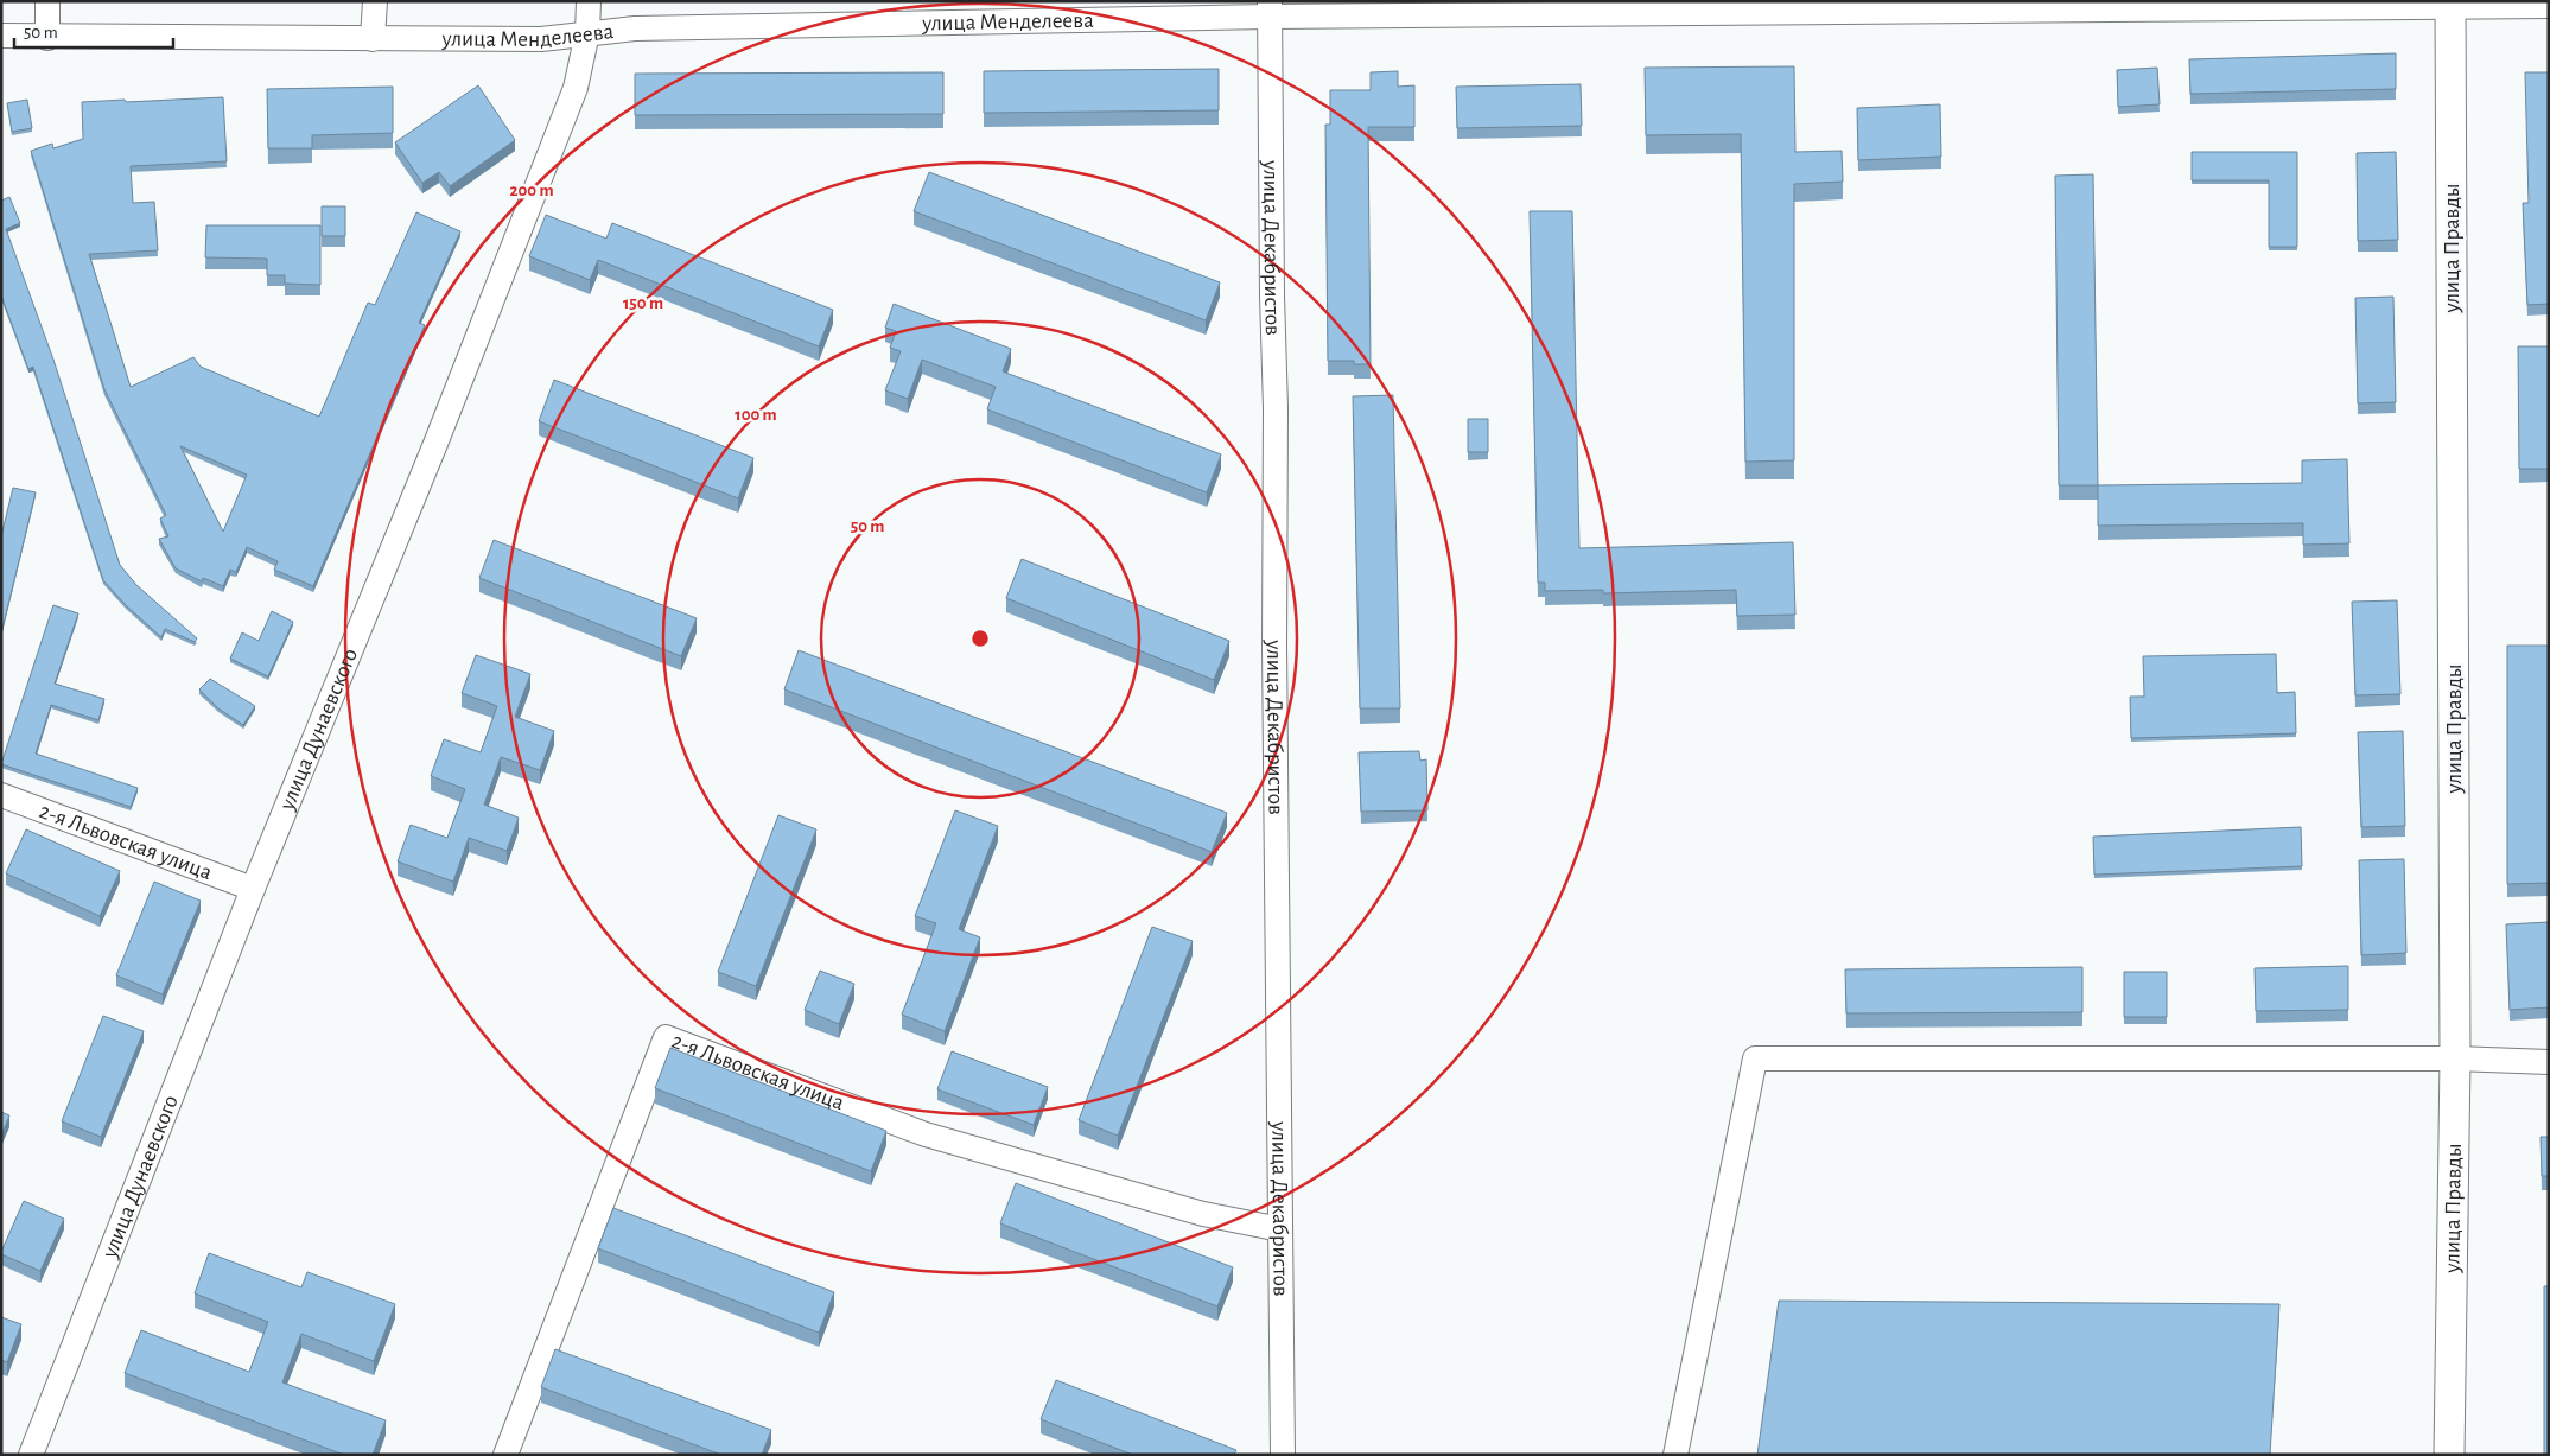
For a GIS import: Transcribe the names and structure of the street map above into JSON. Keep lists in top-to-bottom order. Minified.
{"streets":{"street":["улица Менделеева","улица Декабристов","улица Правды","улица Дунаевского","2-я Львовская улица"]},"crossings":[["улица Менделеева","улица Декабристов"],["улица Менделеева","улица Правды"],["улица Менделеева","улица Дунаевского"],["улица Декабристов","2-я Львовская улица"],["улица Дунаевского","2-я Львовская улица"]],"scale_bar":"50 m","rings":["200 m","150 m","100 m","50 m"]}
